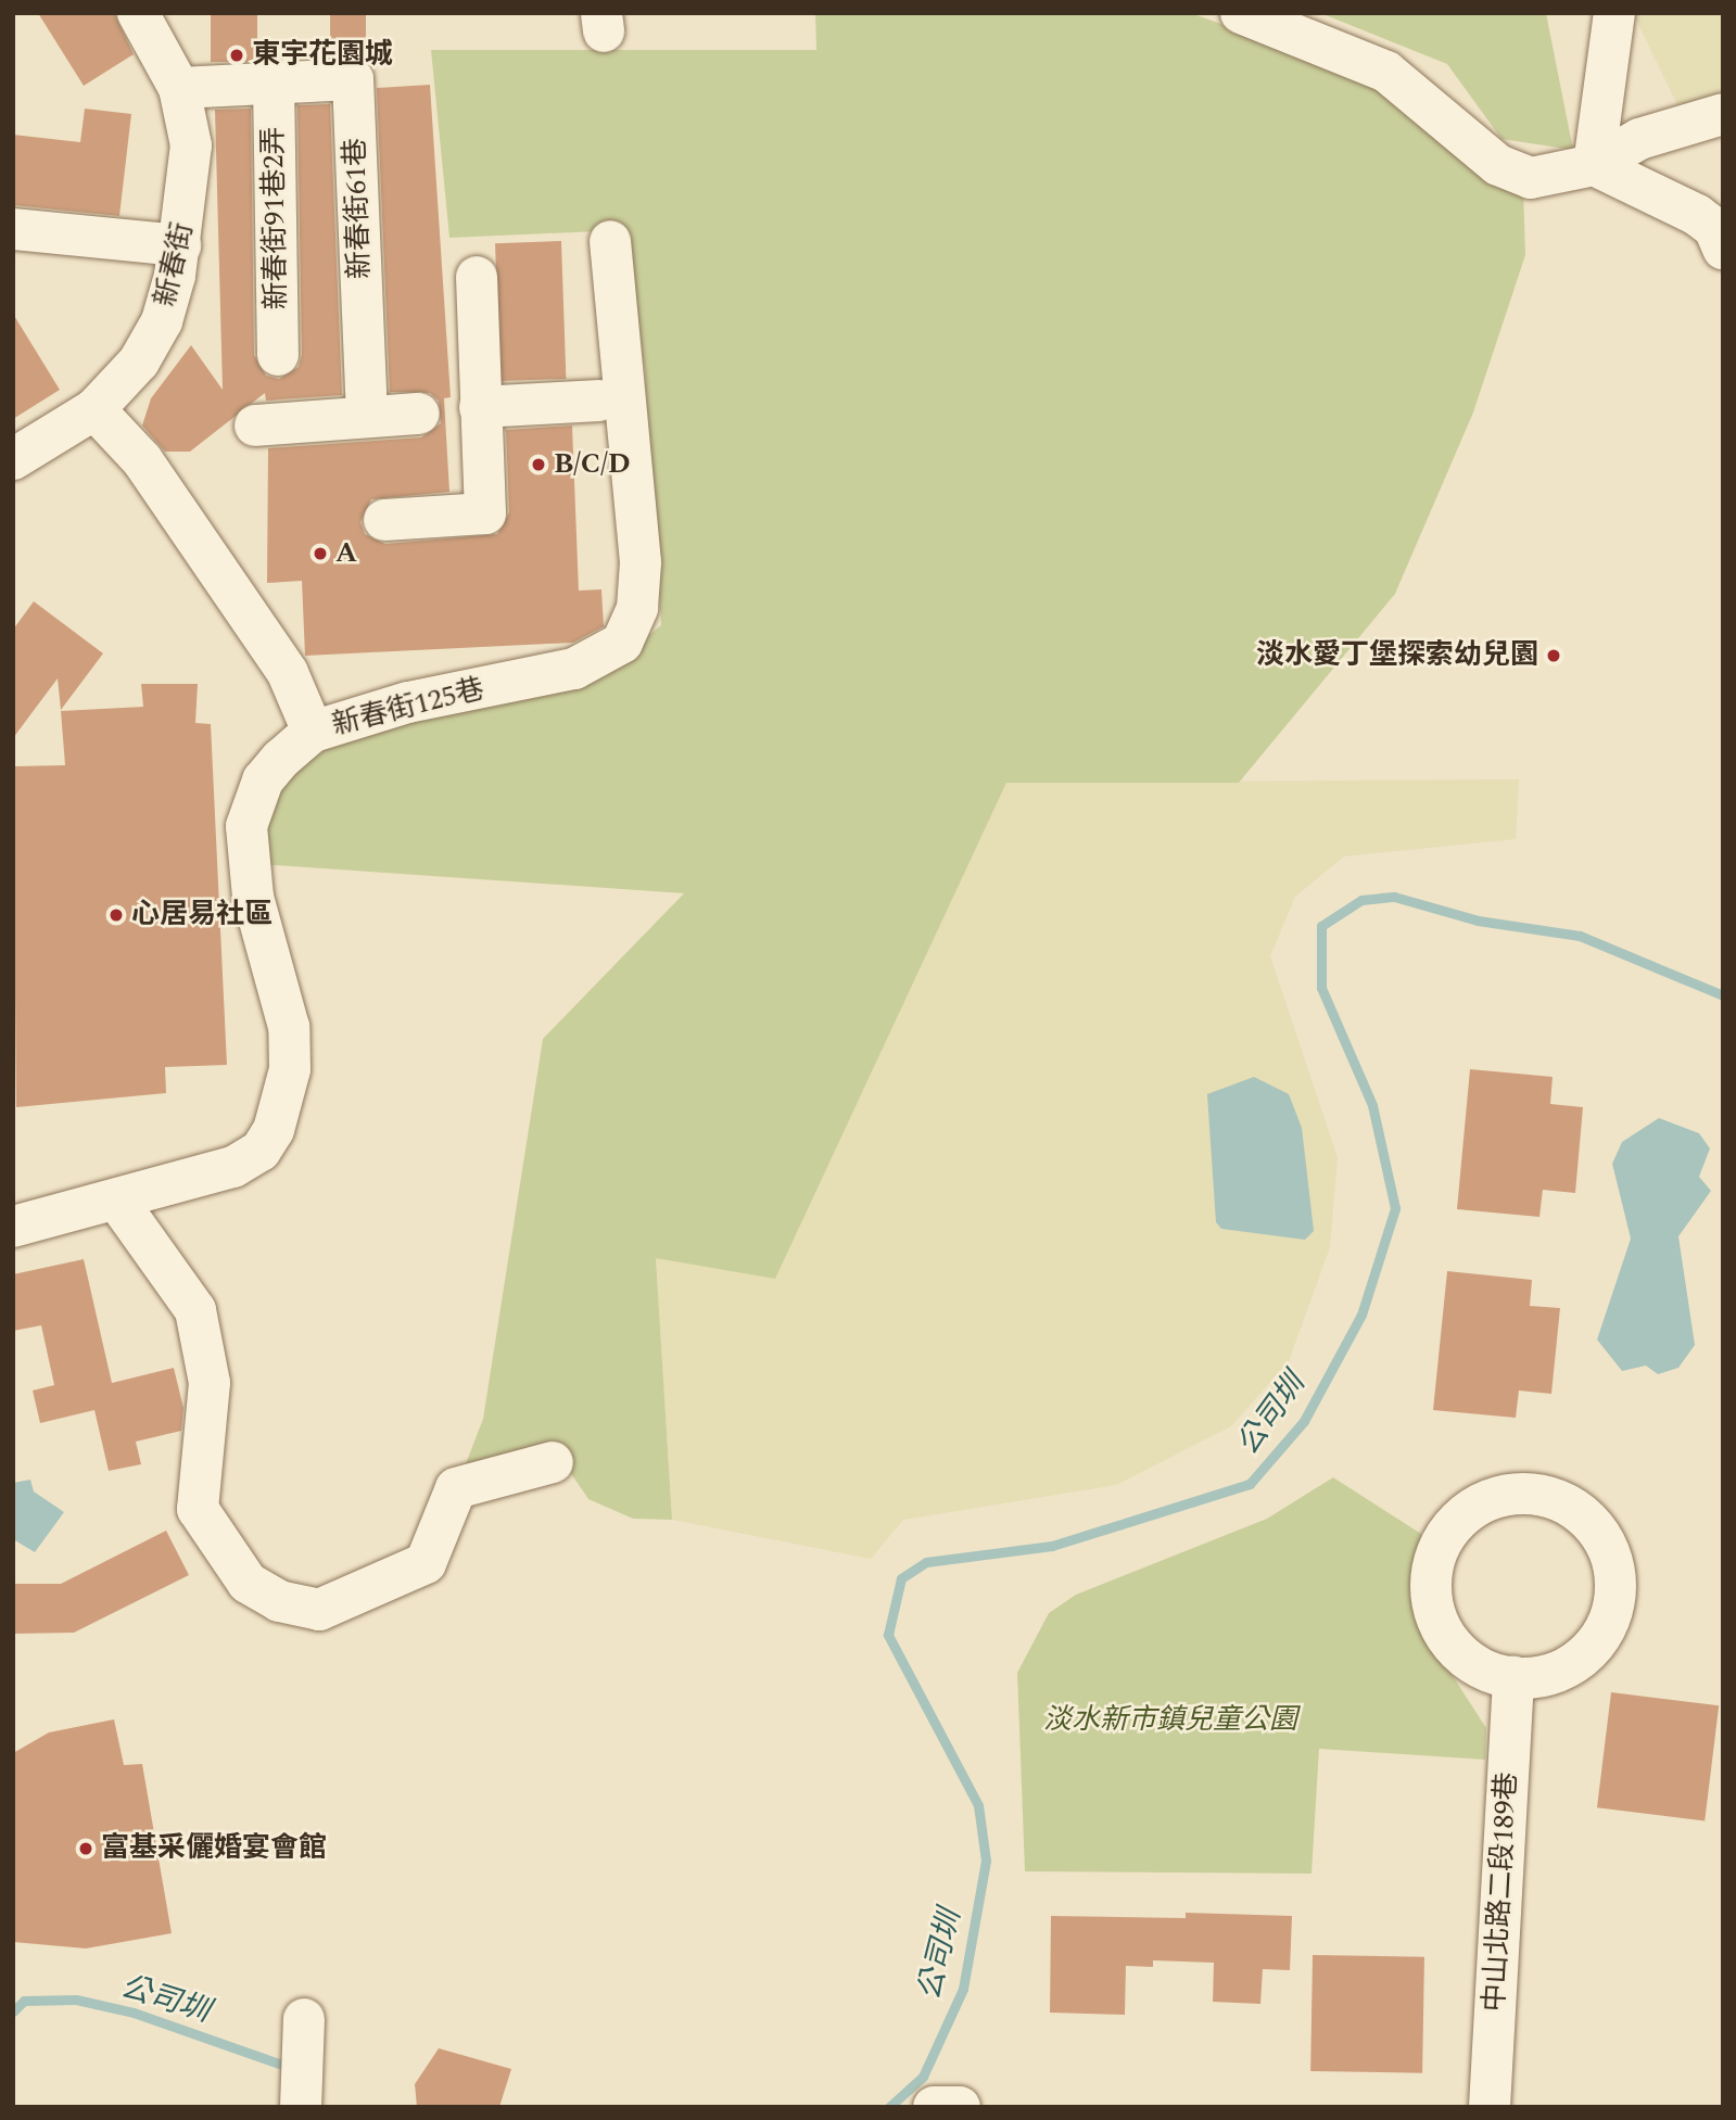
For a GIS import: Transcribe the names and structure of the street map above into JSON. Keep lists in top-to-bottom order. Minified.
{"streets":{"street":["新春街61巷","新春街91巷2弄","新春街","新春街125巷","中山北路二段189巷"]},"crossings":[["新春街61巷","新春街91巷2弄"]],"water":["公司圳"],"parks":["淡水新市鎮兒童公園"],"places":["東宇花園城","B/C/D","A","淡水愛丁堡探索幼兒園","心居易社區","富基采儷婚宴會館"]}
